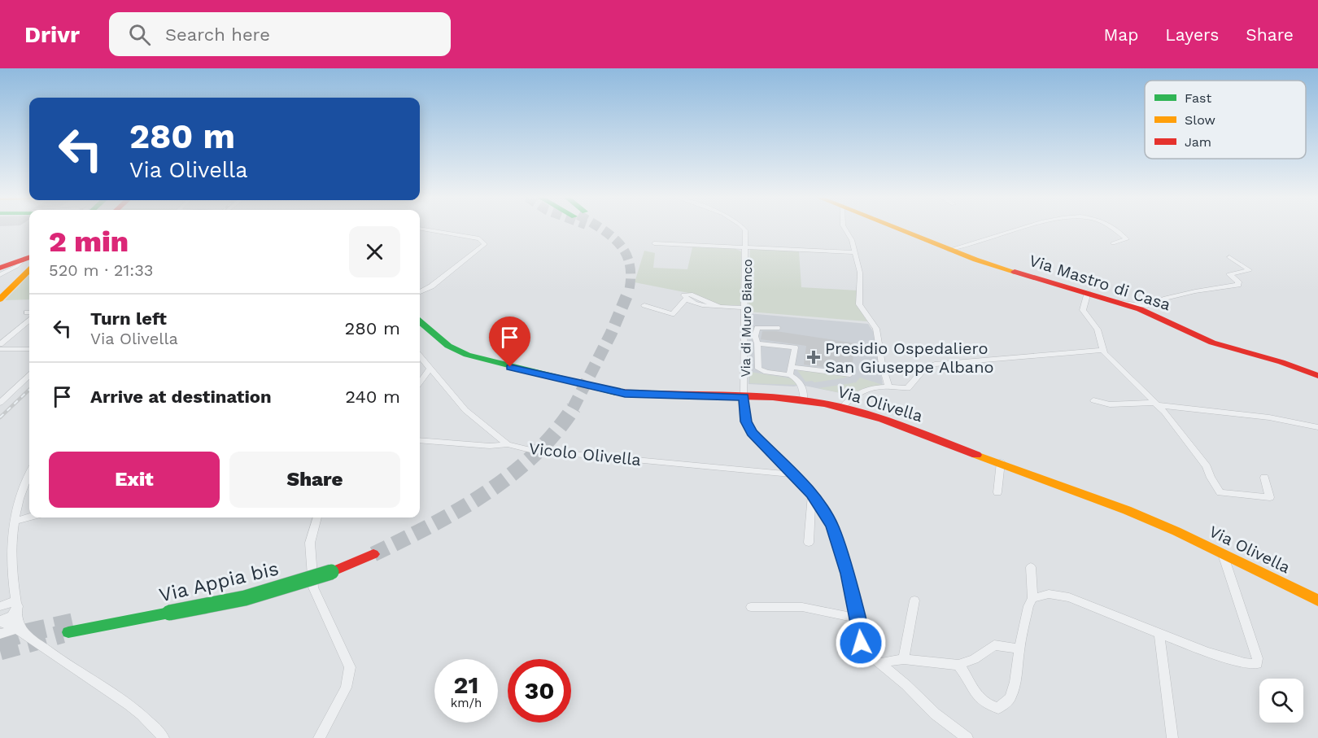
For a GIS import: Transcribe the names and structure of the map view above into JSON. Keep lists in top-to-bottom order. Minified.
{"streets":{"main road":["Via Mastro di Casa","Via Olivella","Via Appia bis"],"street":["Via di Muro Bianco","Vicolo Olivella"]},"crossings":[["Via di Muro Bianco","Via Olivella"],["Via di Muro Bianco","Vicolo Olivella"]],"places":{"health":["Presidio Ospedaliero San Giuseppe Albano"]},"legend":["Fast","Slow","Jam"],"page":{"header":"Drivr","search":"Search here","nav":["Map","Layers","Share"],"turn":["280 m","Via Olivella"],"heading":["2 min","520 m · 21:33"],"list":[{"name":"Turn left","note":"Via Olivella","value":"280 m"},{"name":"Arrive at destination","value":"240 m"}],"buttons":["Exit","Share"],"speed":"21 km/h","limit":"30"}}
